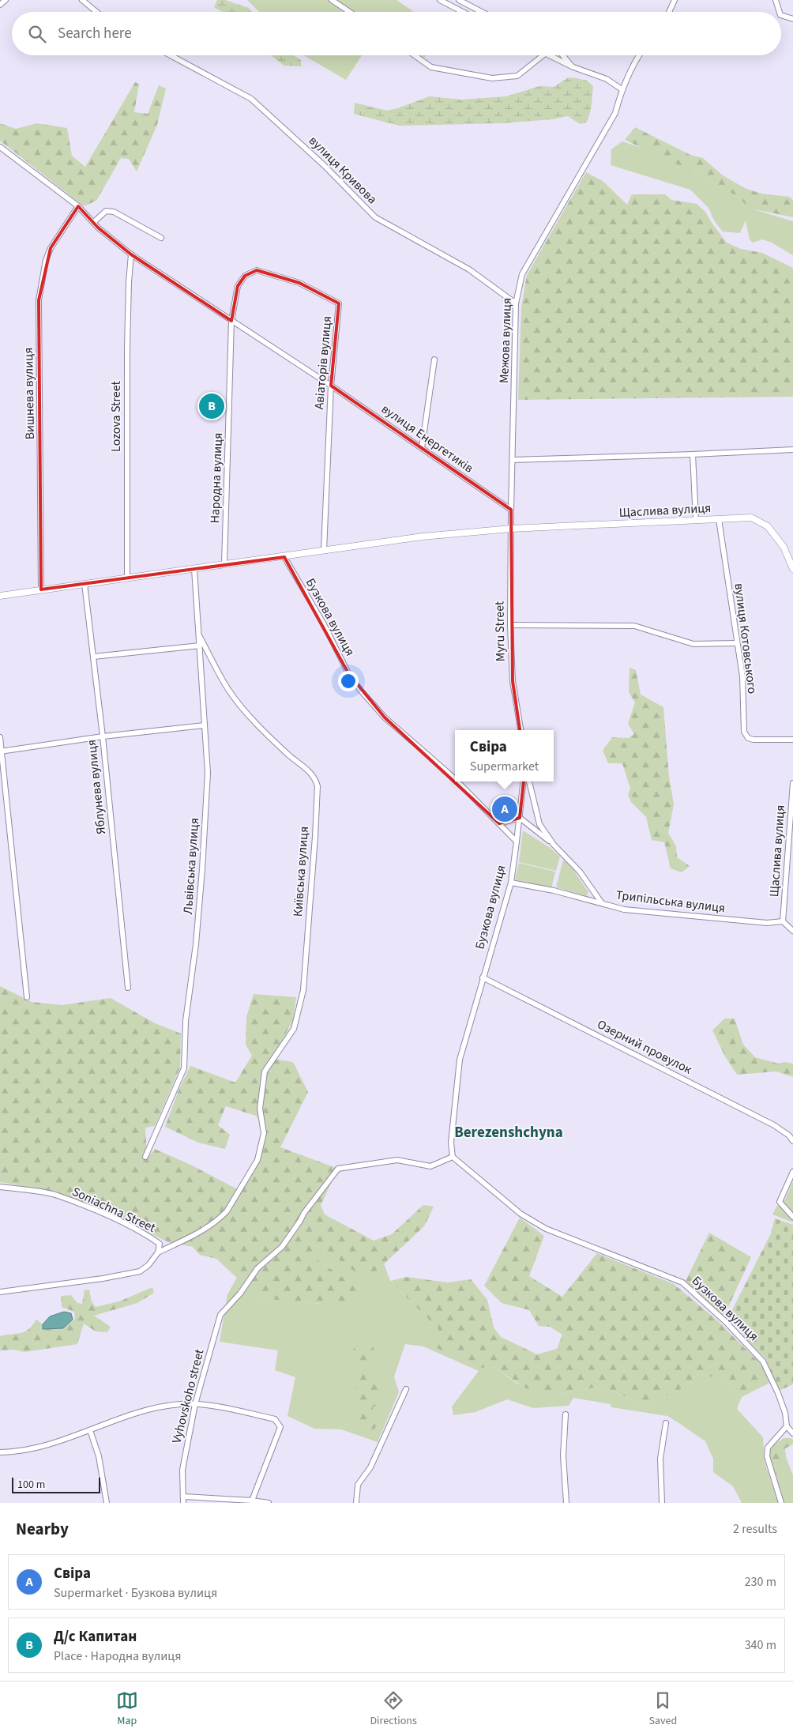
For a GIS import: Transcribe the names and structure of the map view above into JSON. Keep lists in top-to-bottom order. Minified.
{"streets":{"street":["вулиця Кривова","Межова вулиця","Авіаторів вулиця","Вишнева вулиця","Lozova Street","вулиця Енергетиків","Народна вулиця","Щаслива вулиця","Бузкова вулиця","Myru Street","вулиця Котовського","Яблунева вулиця","Львівська вулиця","Київська вулиця","Трипільська вулиця","Озерний провулок","Soniachna Street","Vyhovskoho street"]},"crossings":[["вулиця Кривова","Межова вулиця"],["Межова вулиця","вулиця Енергетиків"],["Межова вулиця","Щаслива вулиця"],["Межова вулиця","Myru Street"],["Авіаторів вулиця","вулиця Енергетиків"],["Авіаторів вулиця","Народна вулиця"],["Авіаторів вулиця","Щаслива вулиця"],["Вишнева вулиця","вулиця Енергетиків"],["Вишнева вулиця","Щаслива вулиця"],["Lozova Street","вулиця Енергетиків"],["Lozova Street","Щаслива вулиця"],["вулиця Енергетиків","Народна вулиця"],["Народна вулиця","Щаслива вулиця"],["Щаслива вулиця","Бузкова вулиця"],["Щаслива вулиця","Myru Street"],["Щаслива вулиця","вулиця Котовського"],["Щаслива вулиця","Яблунева вулиця"],["Щаслива вулиця","Львівська вулиця"],["Щаслива вулиця","Трипільська вулиця"],["Бузкова вулиця","Трипільська вулиця"],["Бузкова вулиця","Озерний провулок"],["Бузкова вулиця","Vyhovskoho street"],["Львівська вулиця","Київська вулиця"],["Київська вулиця","Soniachna Street"]],"districts":["Berezenshchyna"],"scale_bar":"100 m","page":{"search":"Search here","pins":["B","A"],"popup":["Свіра","Supermarket"],"scale":"100 m","heading":["Nearby","2 results"],"list":[{"mark":"A","name":"Свіра","note":"Supermarket · Бузкова вулиця","value":"230 m"},{"mark":"B","name":"Д/с Капитан","note":"Place · Народна вулиця","value":"340 m"}],"nav":["Map","Directions","Saved"]}}
